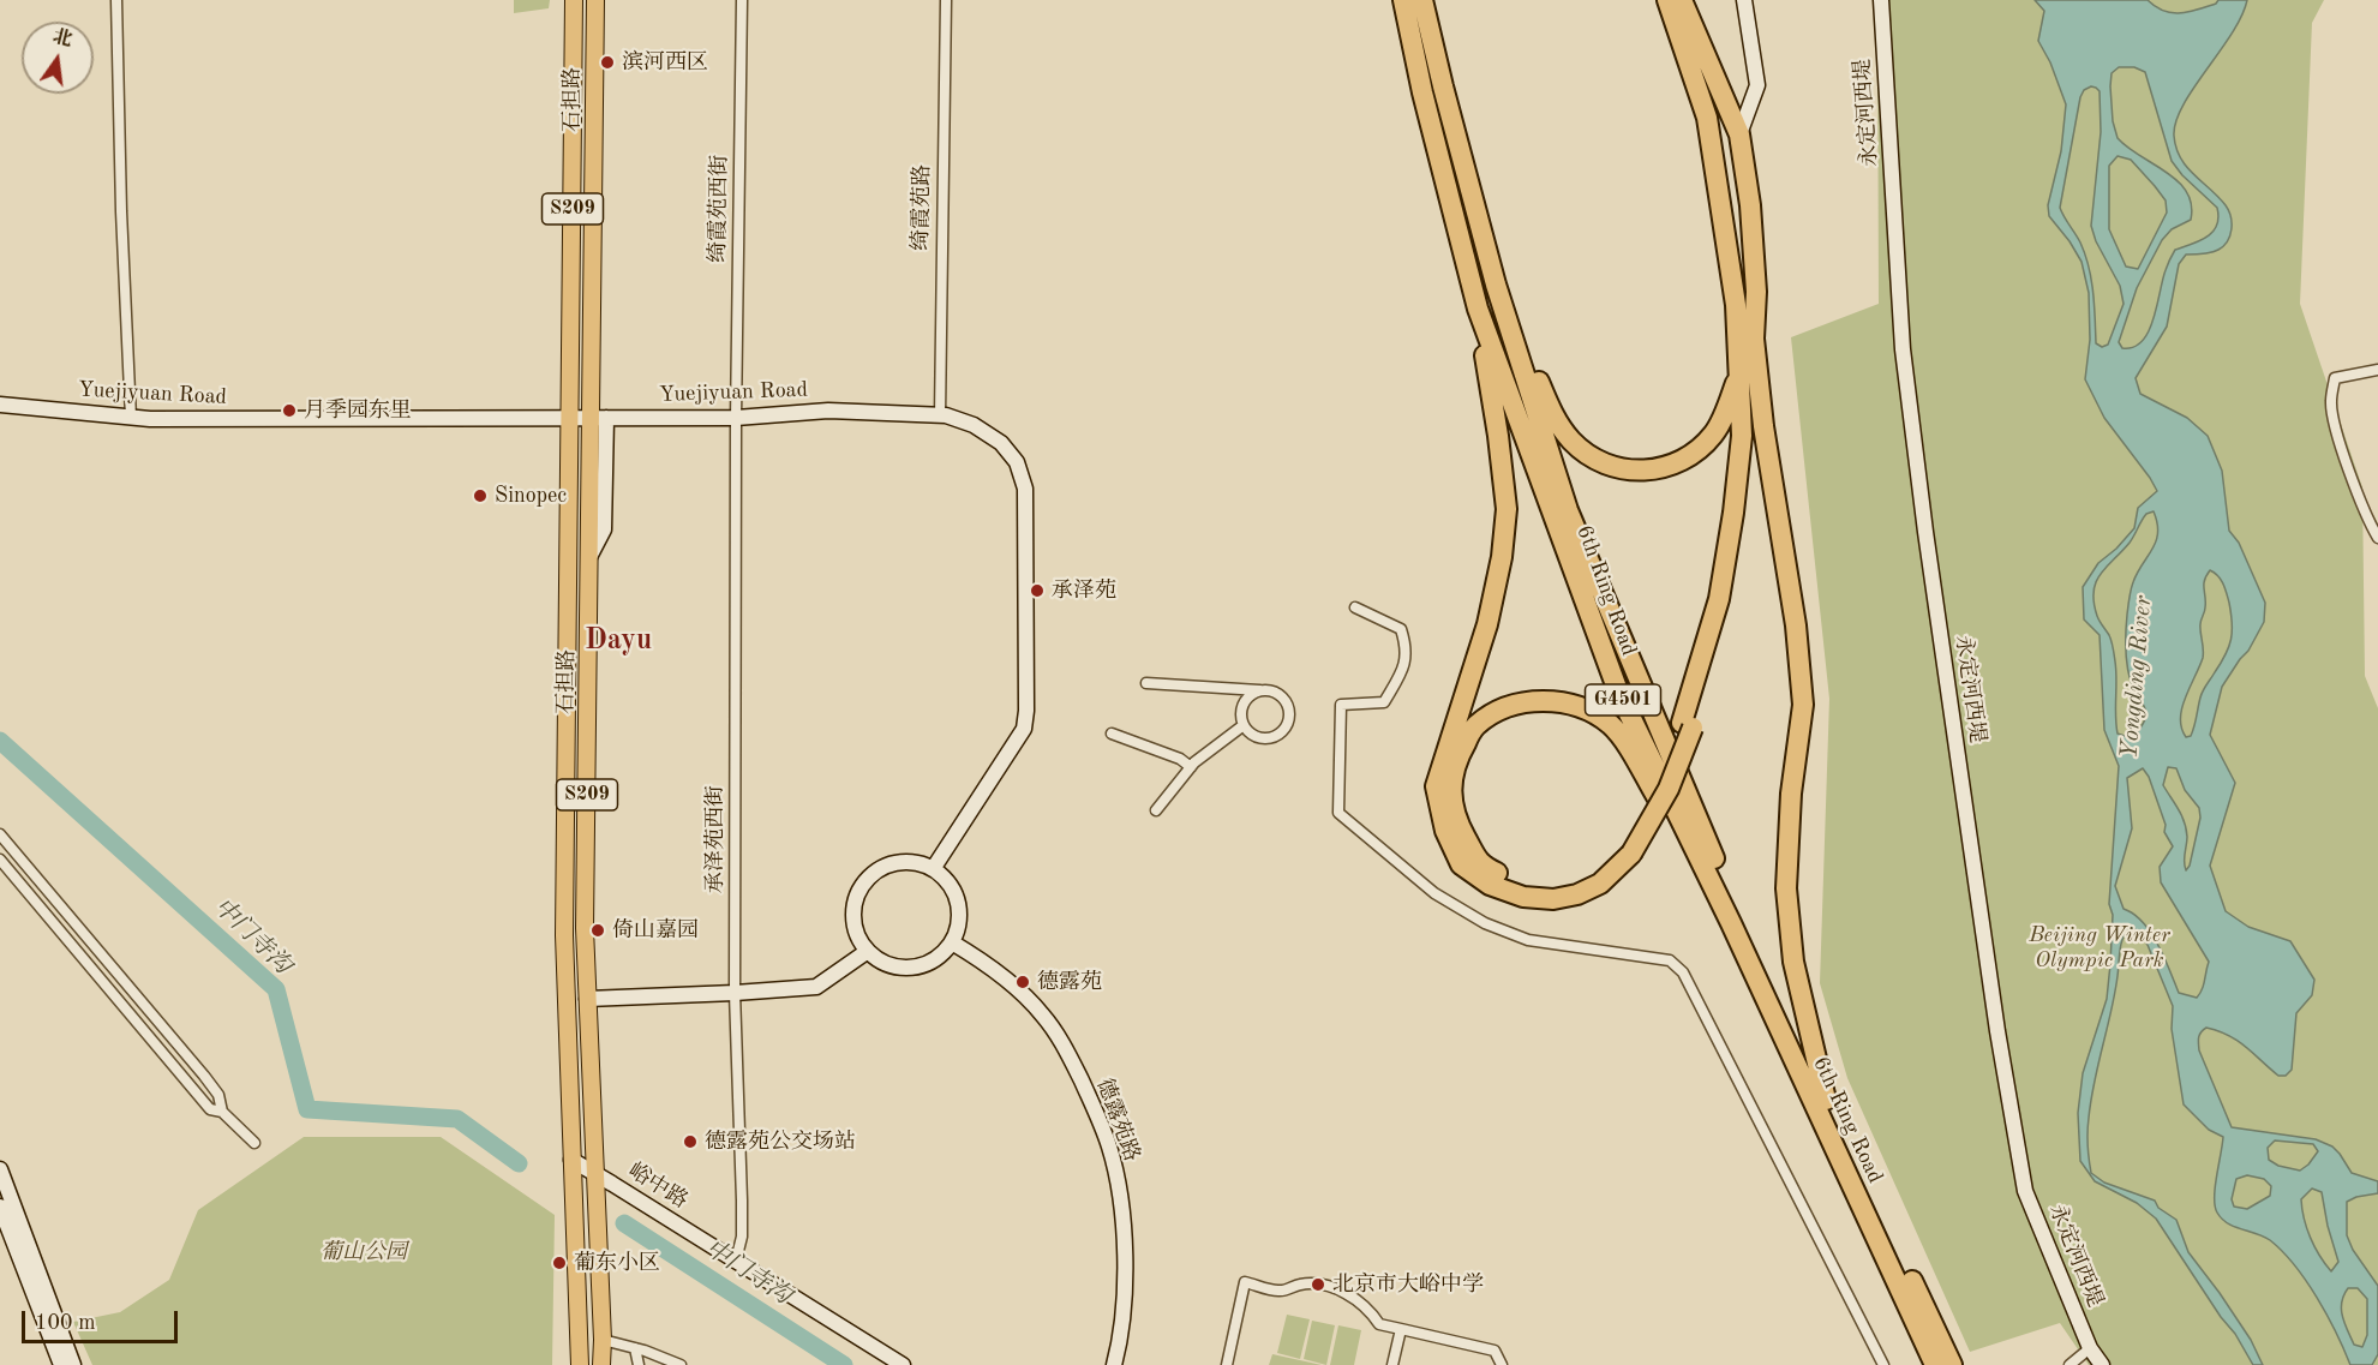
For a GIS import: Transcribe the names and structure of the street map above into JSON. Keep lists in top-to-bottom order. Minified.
{"streets":{"highway":["6th Ring Road","G4501"],"main road":["石担路","S209"],"street":["永定河西堤","绮霞苑路","绮霞苑西街","Yuejiyuan Road","承泽苑西街","德露苑路","峪中路"]},"crossings":[["石担路","Yuejiyuan Road"],["石担路","峪中路"],["绮霞苑路","Yuejiyuan Road"],["绮霞苑西街","Yuejiyuan Road"],["绮霞苑西街","承泽苑西街"],["Yuejiyuan Road","承泽苑西街"],["Yuejiyuan Road","德露苑路"],["承泽苑西街","峪中路"]],"districts":["Dayu"],"water":["Yongding River","中门寺沟"],"parks":["Beijing Winter Olympic Park","葡山公园"],"places":["滨河西区","月季园东里","Sinopec","承泽苑","倚山嘉园","德露苑","德露苑公交场站","葡东小区","北京市大峪中学"],"scale_bar":"100 m","north":"top"}
